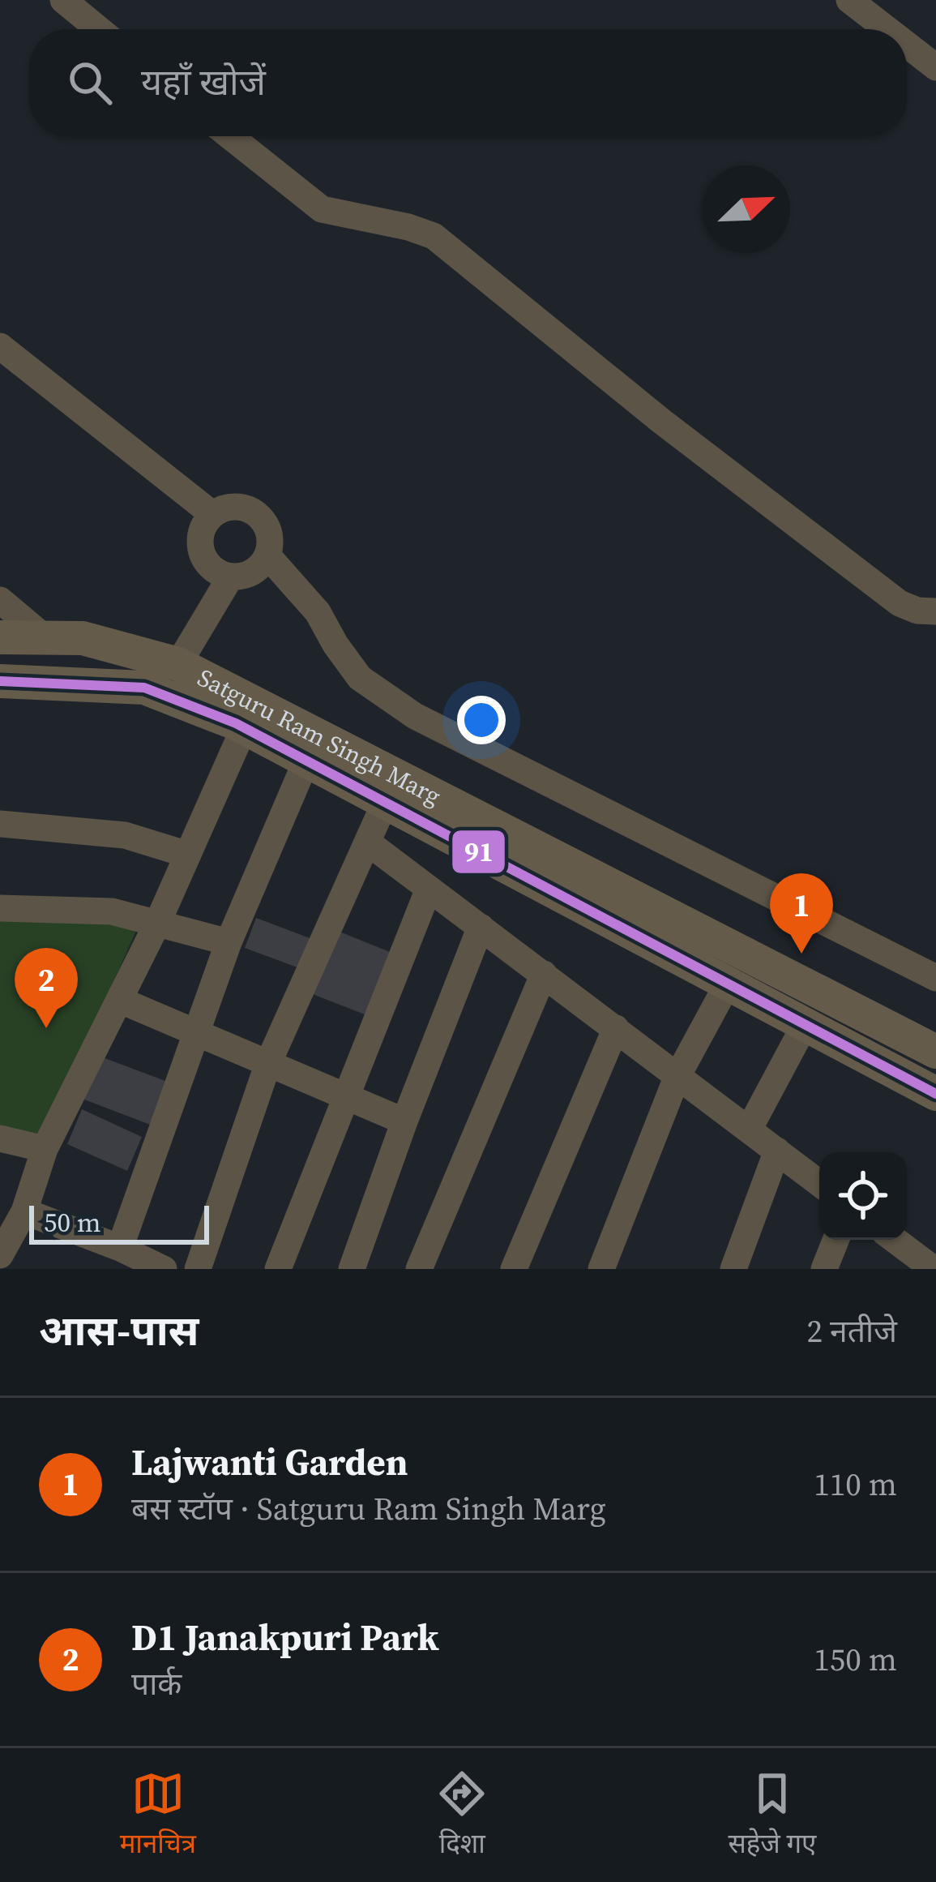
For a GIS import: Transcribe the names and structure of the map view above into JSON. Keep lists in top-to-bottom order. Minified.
{"streets":{"main road":["Satguru Ram Singh Marg"]},"lines":["transit line 91"],"scale_bar":"50 m","north":"top right","page":{"search":"यहाँ खोजें","pins":["1","2"],"scale":"50 m","heading":["आस-पास","2 नतीजे"],"list":[{"mark":"1","name":"Lajwanti Garden","note":"बस स्टॉप · Satguru Ram Singh Marg","value":"110 m"},{"mark":"2","name":"D1 Janakpuri Park","note":"पार्क","value":"150 m"}],"nav":["मानचित्र","दिशा","सहेजे गए"]}}
